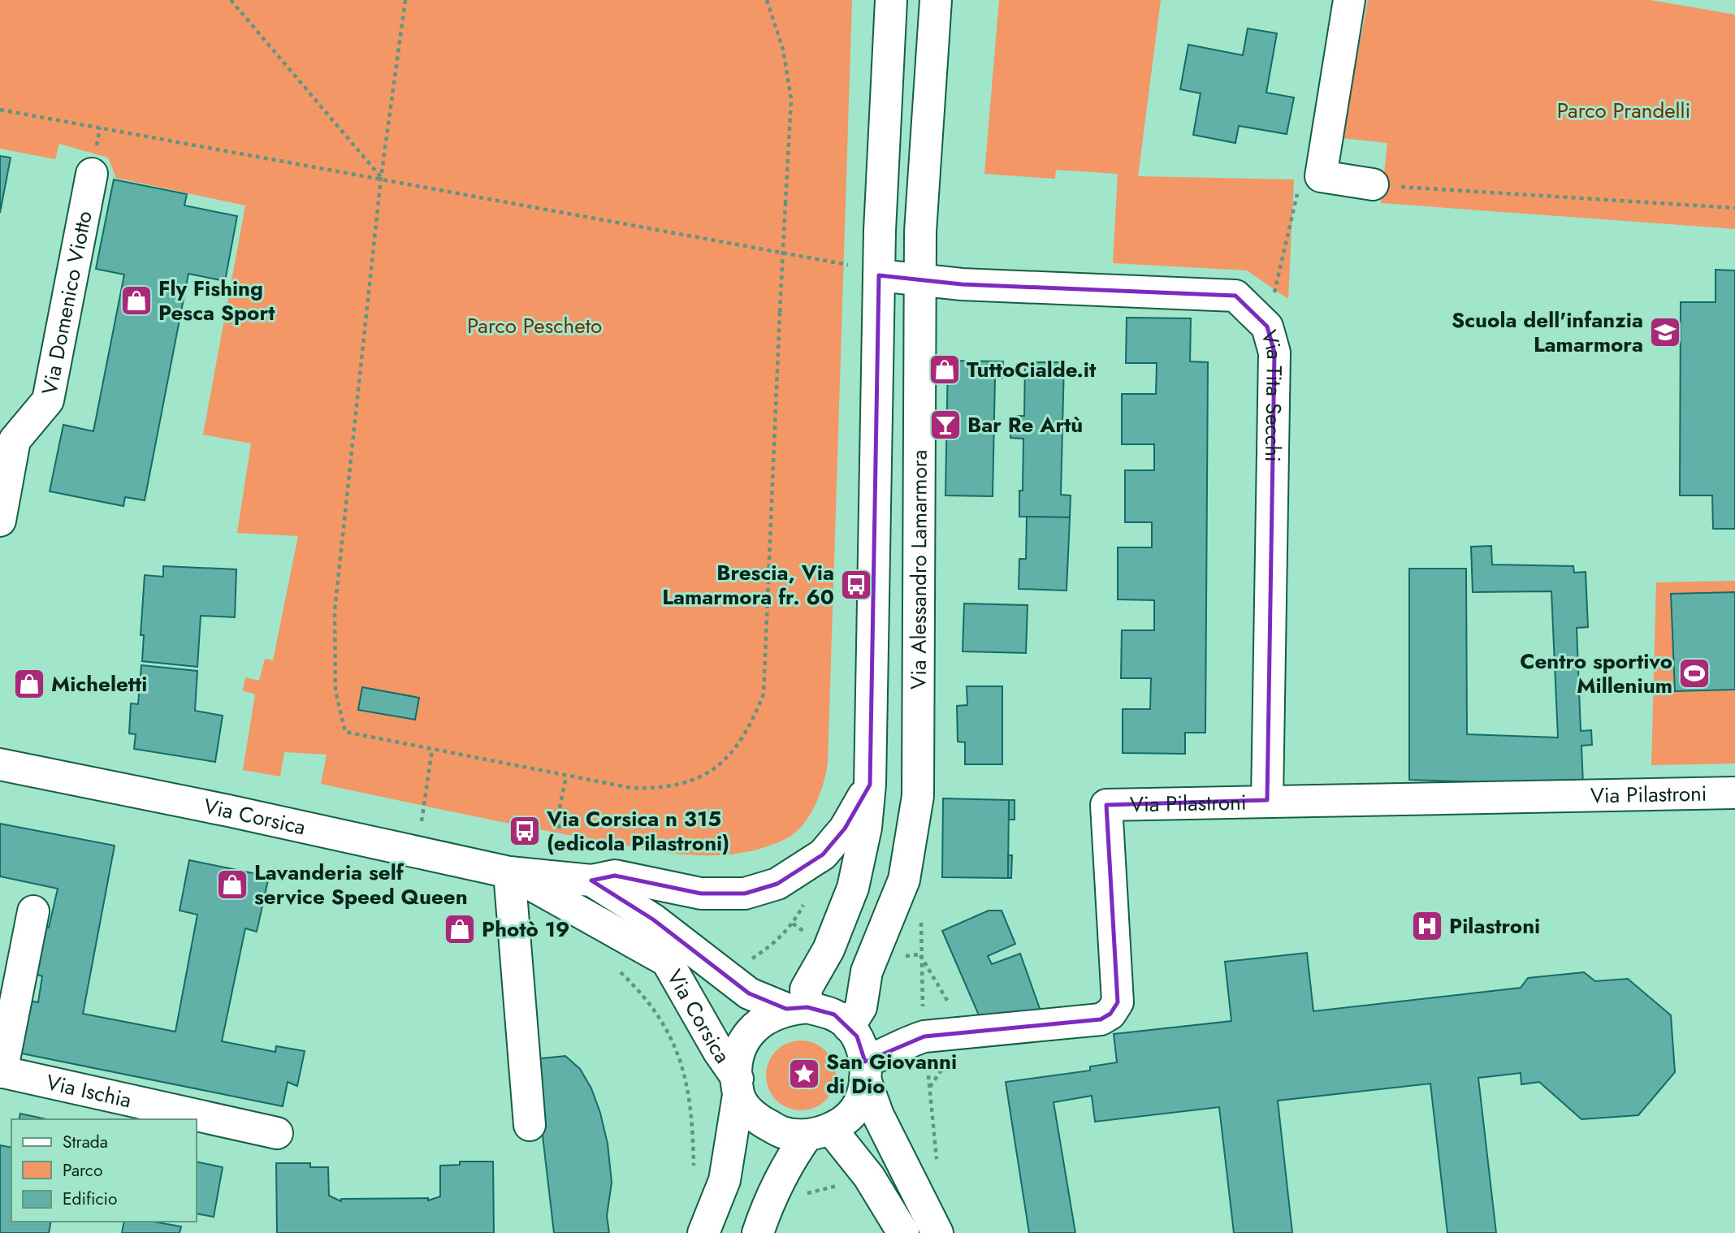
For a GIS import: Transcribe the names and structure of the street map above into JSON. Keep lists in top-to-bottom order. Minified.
{"streets":{"main road":["Via Domenico Viotto","Via Tita Secchi","Via Alessandro Lamarmora","Via Pilastroni","Via Corsica","Via Ischia"]},"crossings":[["Via Tita Secchi","Via Alessandro Lamarmora"],["Via Tita Secchi","Via Pilastroni"],["Via Alessandro Lamarmora","Via Pilastroni"],["Via Alessandro Lamarmora","Via Corsica"],["Via Pilastroni","Via Corsica"]],"parks":["Parco Prandelli","Parco Pescheto"],"places":{"shop":["Fly Fishing Pesca Sport","TuttoCialde.it","Micheletti","Lavanderia self service Speed Queen","Photò 19"],"school or university":["Scuola dell'infanzia Lamarmora"],"bar":["Bar Re Artù"],"bus stop":["Brescia, Via Lamarmora fr. 60","Via Corsica n 315 (edicola Pilastroni)"],"sports":["Centro sportivo Millenium"],"hospital":["Pilastroni"],"place":["San Giovanni di Dio"]},"legend":["Strada","Parco","Edificio"]}
